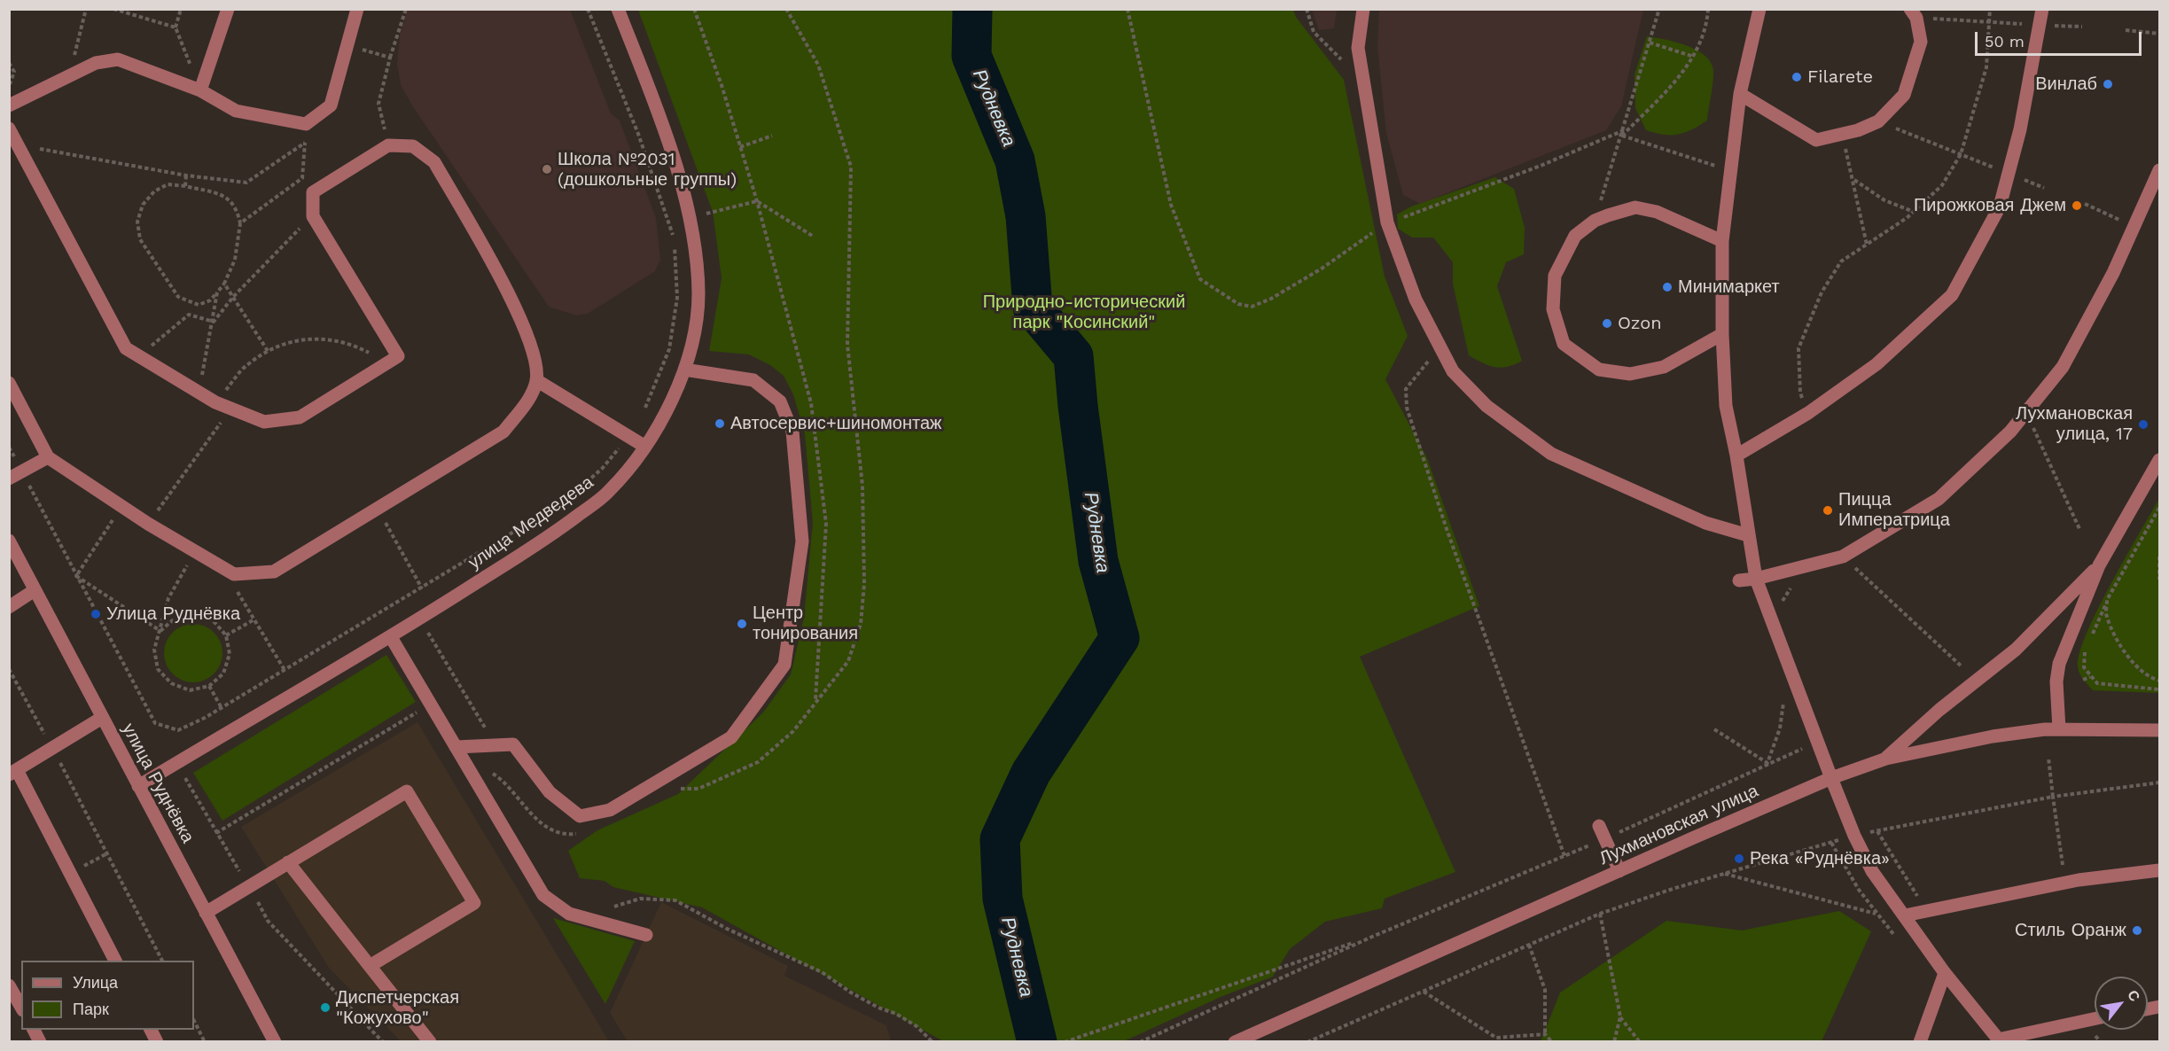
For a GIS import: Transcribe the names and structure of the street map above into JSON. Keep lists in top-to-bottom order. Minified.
{"streets":{"street":["улица Медведева","улица Руднёвка","Лухмановская улица"]},"crossings":[["улица Медведева","улица Руднёвка"]],"water":["Рудневка"],"parks":["Природно-исторический парк \"Косинский\""],"places":["Filarete","Винлаб","Школа №2031 (дошкольные группы)","Пирожковая Джем","Минимаркет","Ozon","Автосервис+шиномонтаж","Лухмановская улица, 17","Пицца Императрица","Улица Руднёвка","Центр тонирования","Река «Руднёвка»","Стиль Оранж","Диспетчерская \"Кожухово\""],"legend":["Улица","Парк"],"scale_bar":"50 m","north":"top right"}
